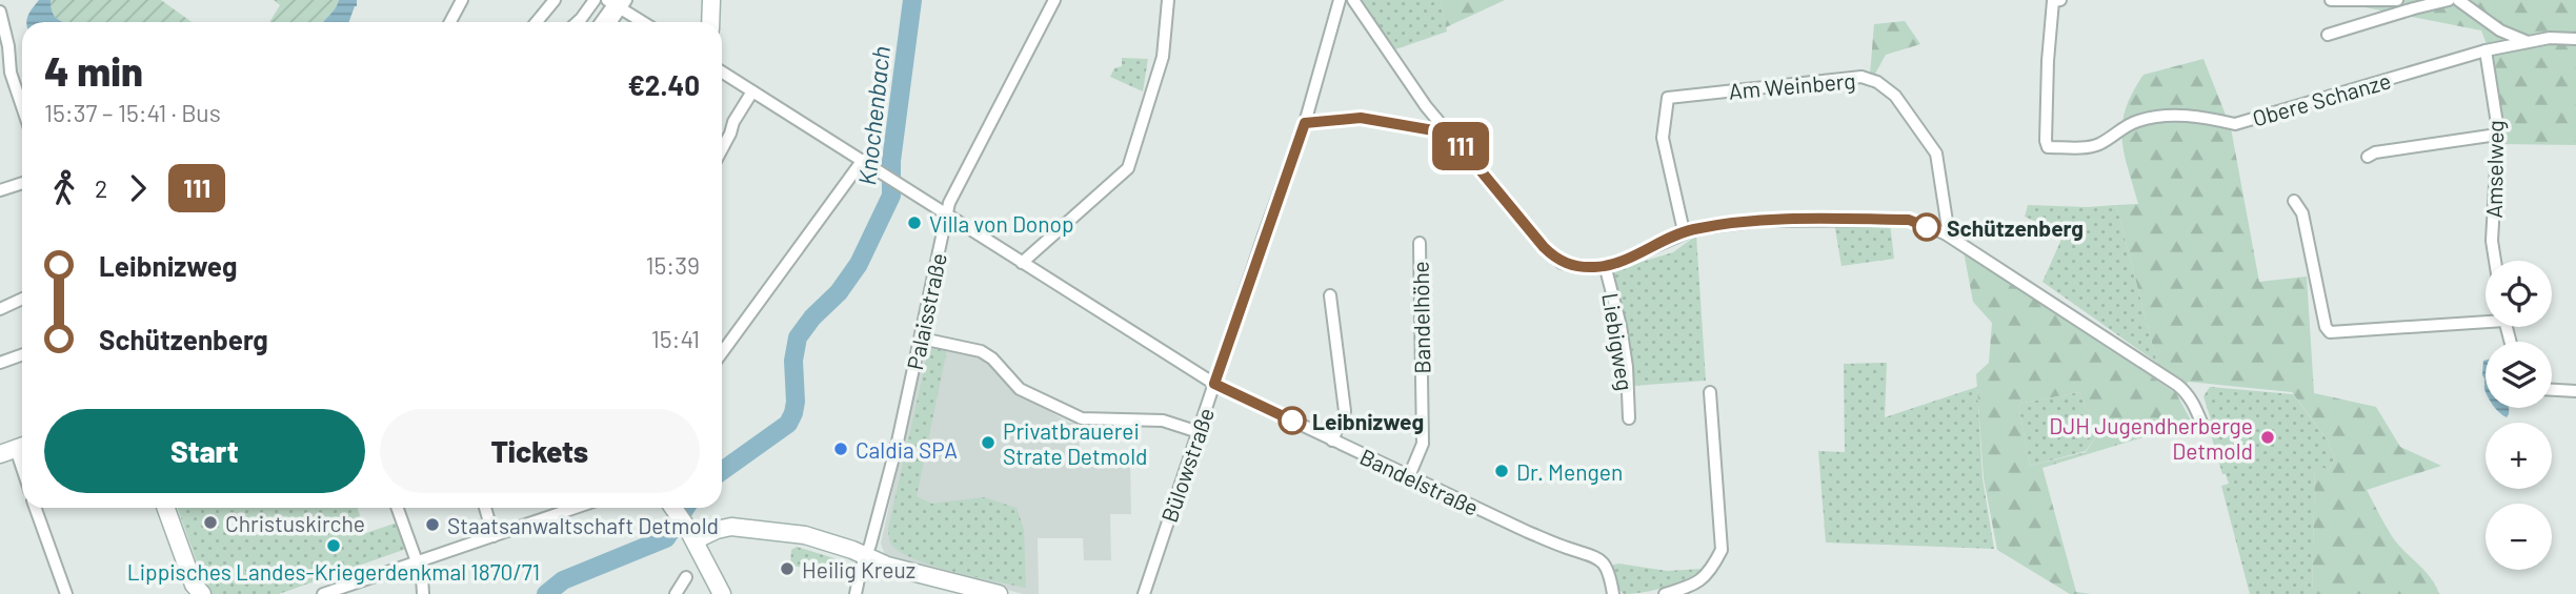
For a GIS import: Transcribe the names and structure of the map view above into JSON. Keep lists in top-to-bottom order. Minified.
{"streets":{"street":["Am Weinberg","Obere Schanze","Amselweg","Palaisstraße","Bandelhöhe","Liebigweg","Bülowstraße","Bandelstraße"]},"crossings":[["Obere Schanze","Amselweg"],["Palaisstraße","Bandelstraße"],["Bandelhöhe","Bandelstraße"],["Bülowstraße","Bandelstraße"]],"water":["Knochenbach"],"places":["Villa von Donop","Schützenberg","Leibnizweg","DJH Jugendherberge Detmold","Privatbrauerei Strate Detmold","Caldia SPA","Dr. Mengen","Christuskirche","Staatsanwaltschaft Detmold","Lippisches Landes-Kriegerdenkmal 1870/71","Heilig Kreuz"],"lines":["bus line 111"],"page":{"on_map":"111","heading":["4 min","15:37 – 15:41 · Bus","€2.40"],"legs":["2","111"],"list":[{"name":"Leibnizweg","value":"15:39"},{"name":"Schützenberg","value":"15:41"}],"map_buttons":["+","−"],"buttons":["Start","Tickets"]}}
